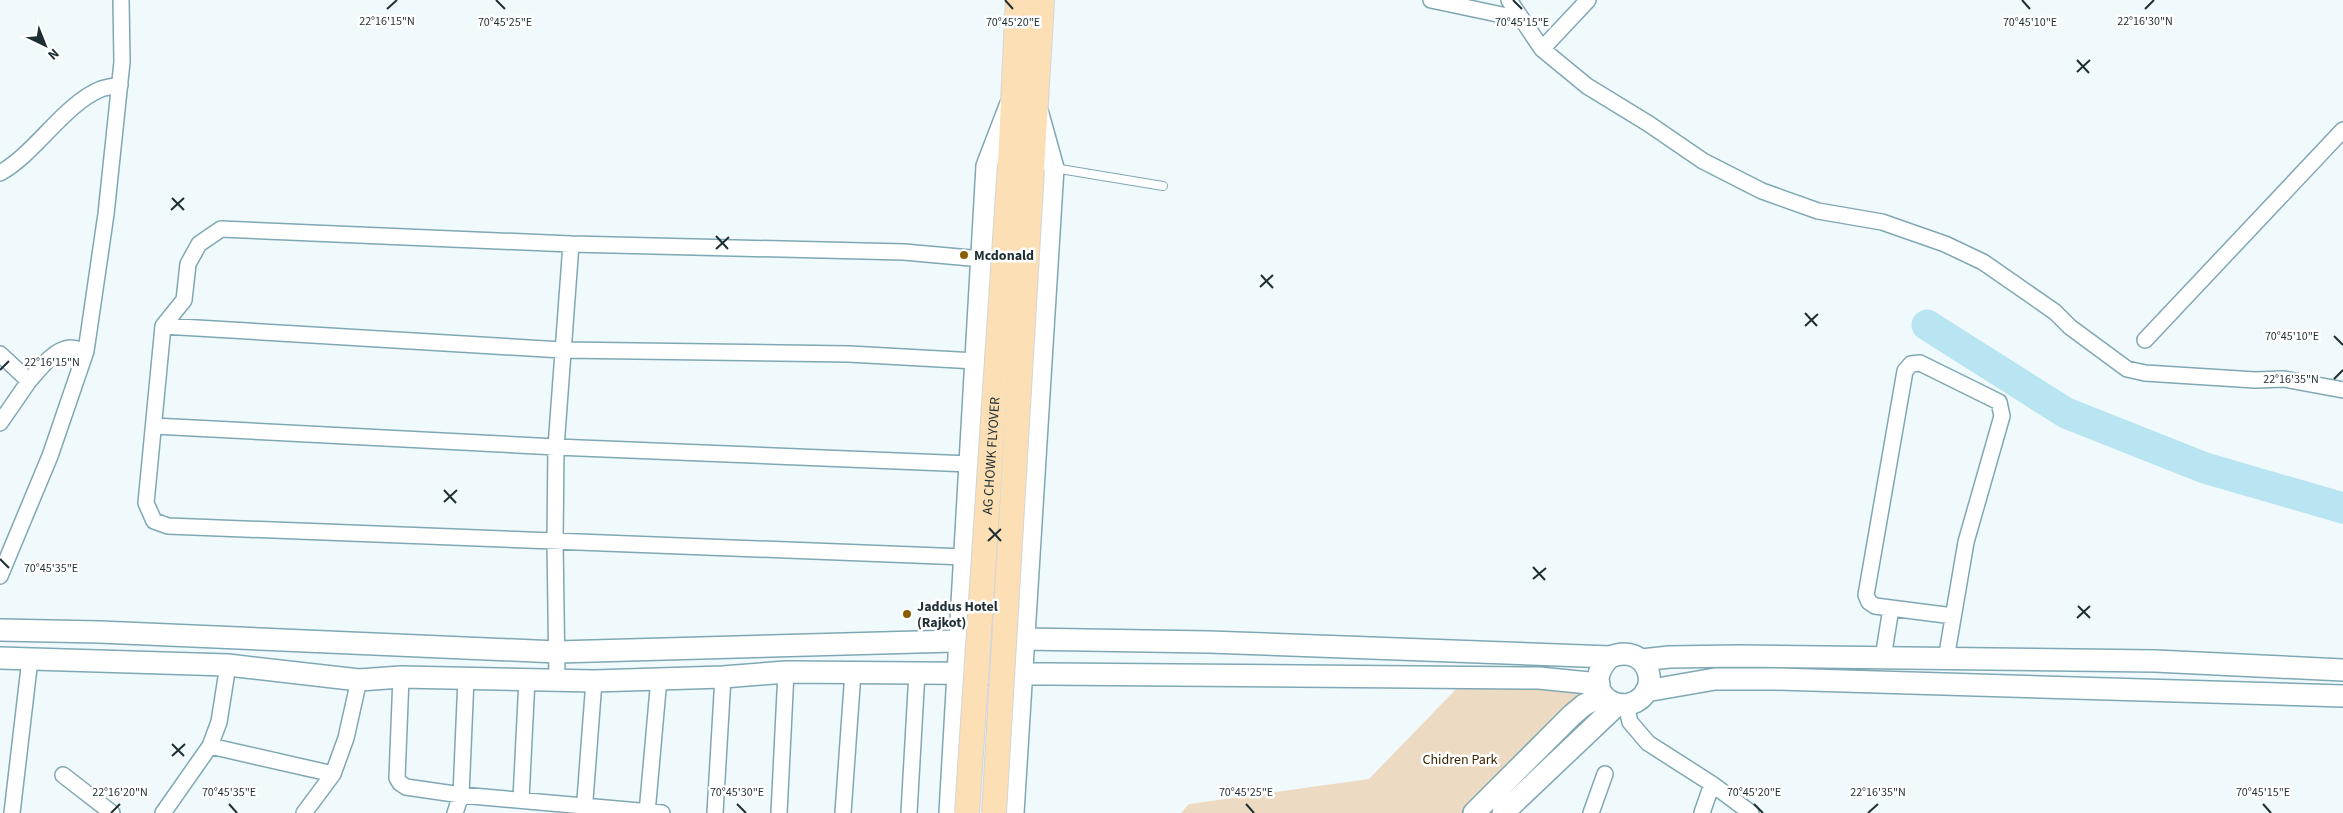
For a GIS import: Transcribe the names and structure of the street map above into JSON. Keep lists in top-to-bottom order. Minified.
{"streets":{"main road":["AG CHOWK FLYOVER"]},"parks":["Chidren Park"],"places":["Mcdonald","Jaddus Hotel (Rajkot)"],"north":"bottom right","coordinates":["22°16'15\"N","22°16'30\"N","70°45'25\"E","70°45'20\"E","70°45'15\"E","70°45'10\"E","22°16'35\"N","70°45'35\"E","70°45'30\"E","22°16'20\"N"]}
